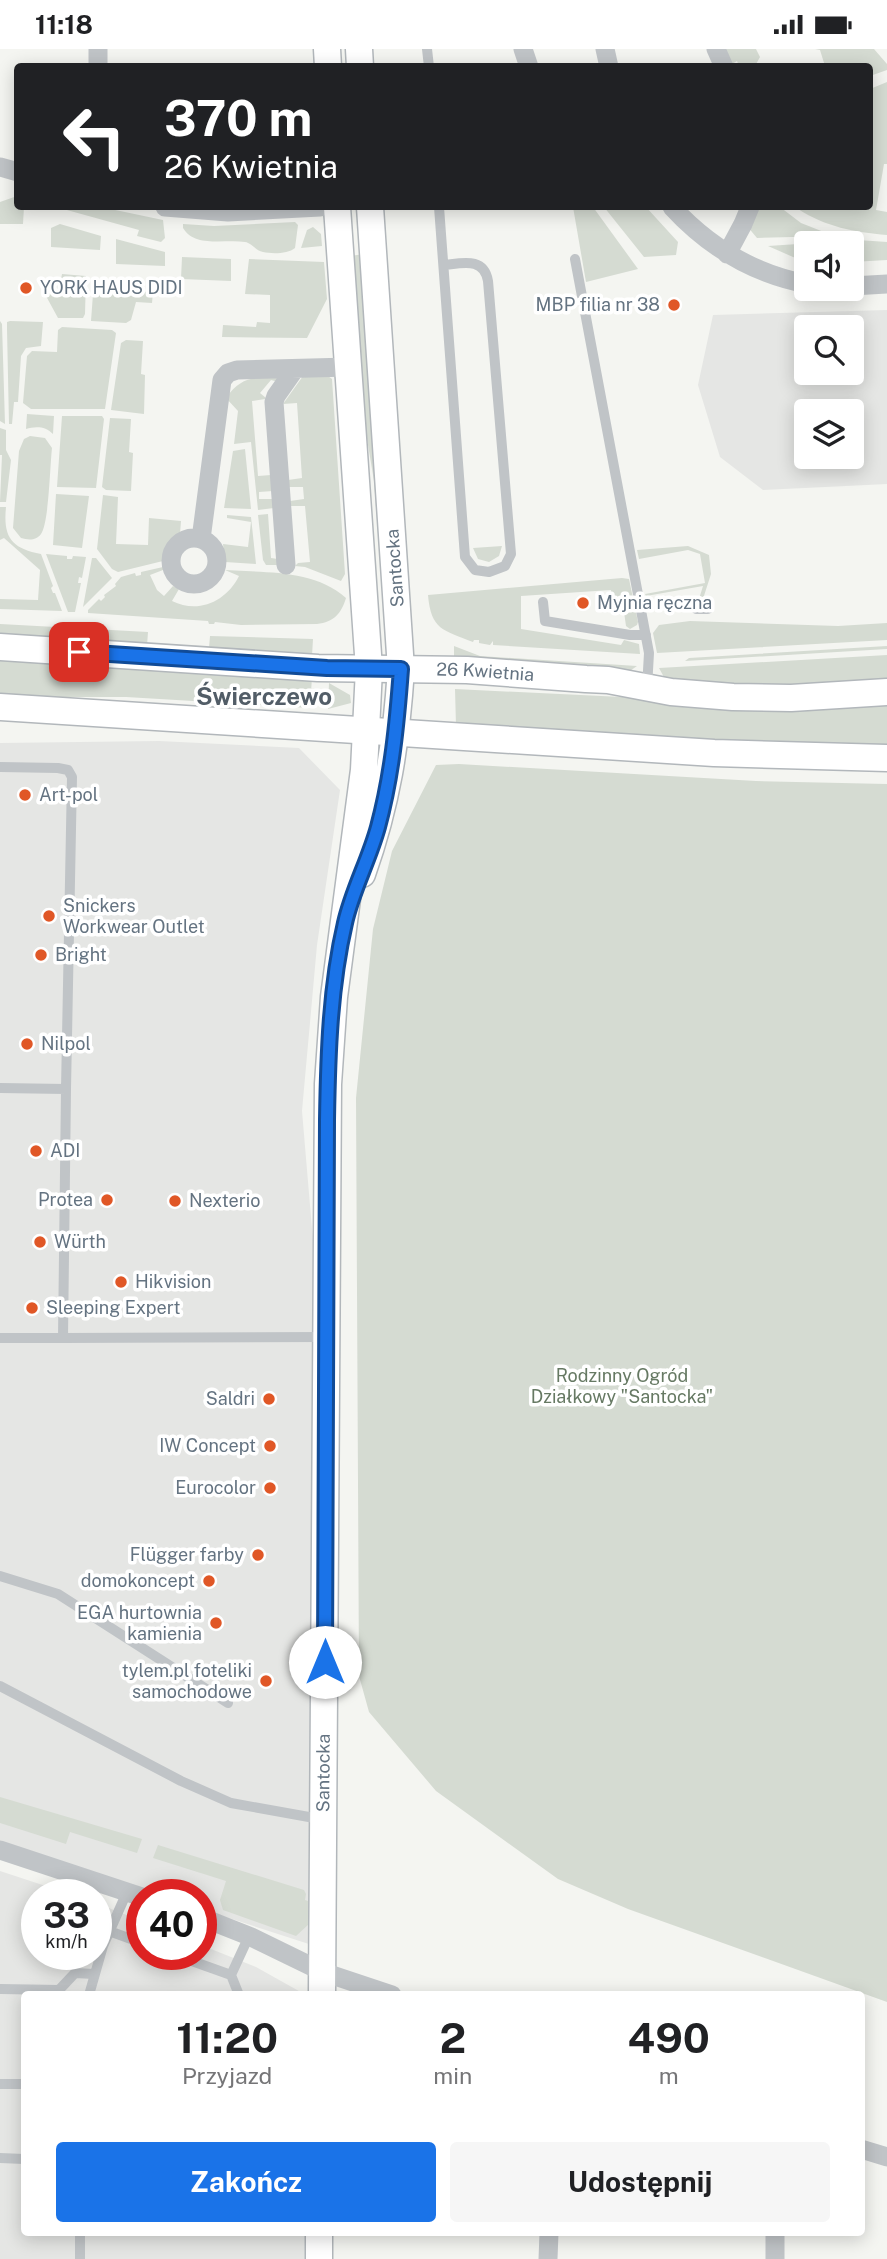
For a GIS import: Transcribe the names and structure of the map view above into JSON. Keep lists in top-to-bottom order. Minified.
{"streets":{"street":["Santocka","26 Kwietnia"]},"crossings":[["Santocka","26 Kwietnia"]],"districts":["Świerczewo"],"parks":["Rodzinny Ogród Działkowy \"Santocka\""],"places":["YORK HAUS DIDI","MBP filia nr 38","Myjnia ręczna","Art-pol","Snickers Workwear Outlet","Bright","Nilpol","ADI","Protea","Nexterio","Würth","Hikvision","Sleeping Expert","Saldri","IW Concept","Eurocolor","Flügger farby","domokoncept","EGA hurtownia kamienia","tylem.pl foteliki samochodowe"],"page":{"status":"11:18","turn":["370 m","26 Kwietnia"],"speed":"33 km/h","limit":"40","eta":["11:20","Przyjazd","2","min","490","m"],"buttons":["Zakończ","Udostępnij"]}}
